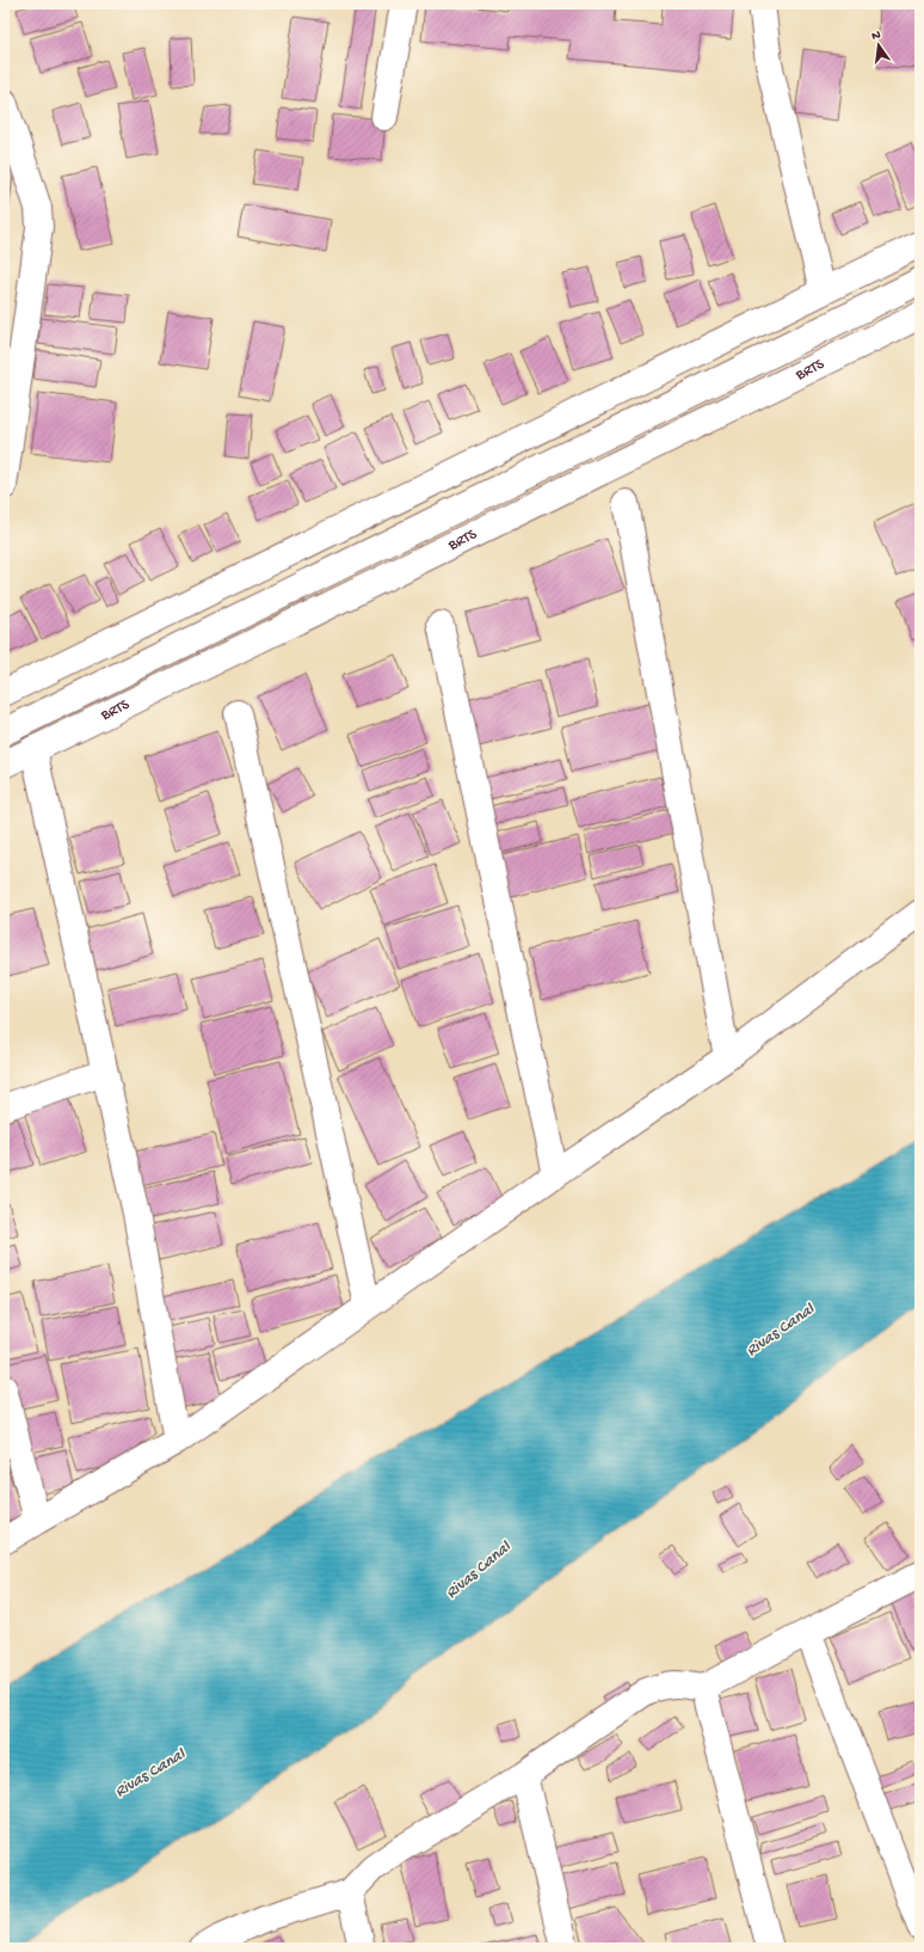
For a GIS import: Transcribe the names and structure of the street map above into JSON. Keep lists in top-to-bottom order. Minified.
{"streets":{"street":["BRTS"]},"water":["Rivas Canal"],"north":"top"}
